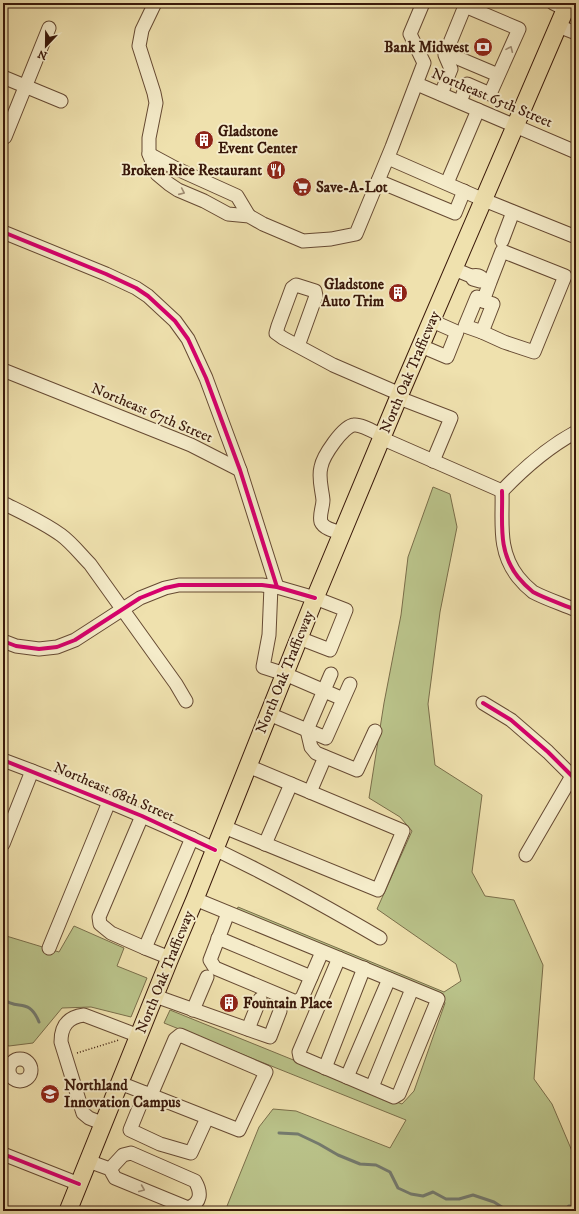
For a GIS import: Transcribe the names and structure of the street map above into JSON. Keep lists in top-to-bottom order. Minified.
{"streets":{"main road":["North Oak Trafficway"],"street":["Northeast 65th Street","Northeast 67th Street","Northeast 68th Street"]},"crossings":[["Northeast 65th Street","North Oak Trafficway"],["North Oak Trafficway","Northeast 68th Street"]],"places":{"bank":["Bank Midwest"],"building":["Gladstone Event Center","Gladstone Auto Trim","Fountain Place"],"restaurant":["Broken Rice Restaurant"],"supermarket":["Save-A-Lot"],"school or university":["Northland Innovation Campus"]},"north":"bottom"}
